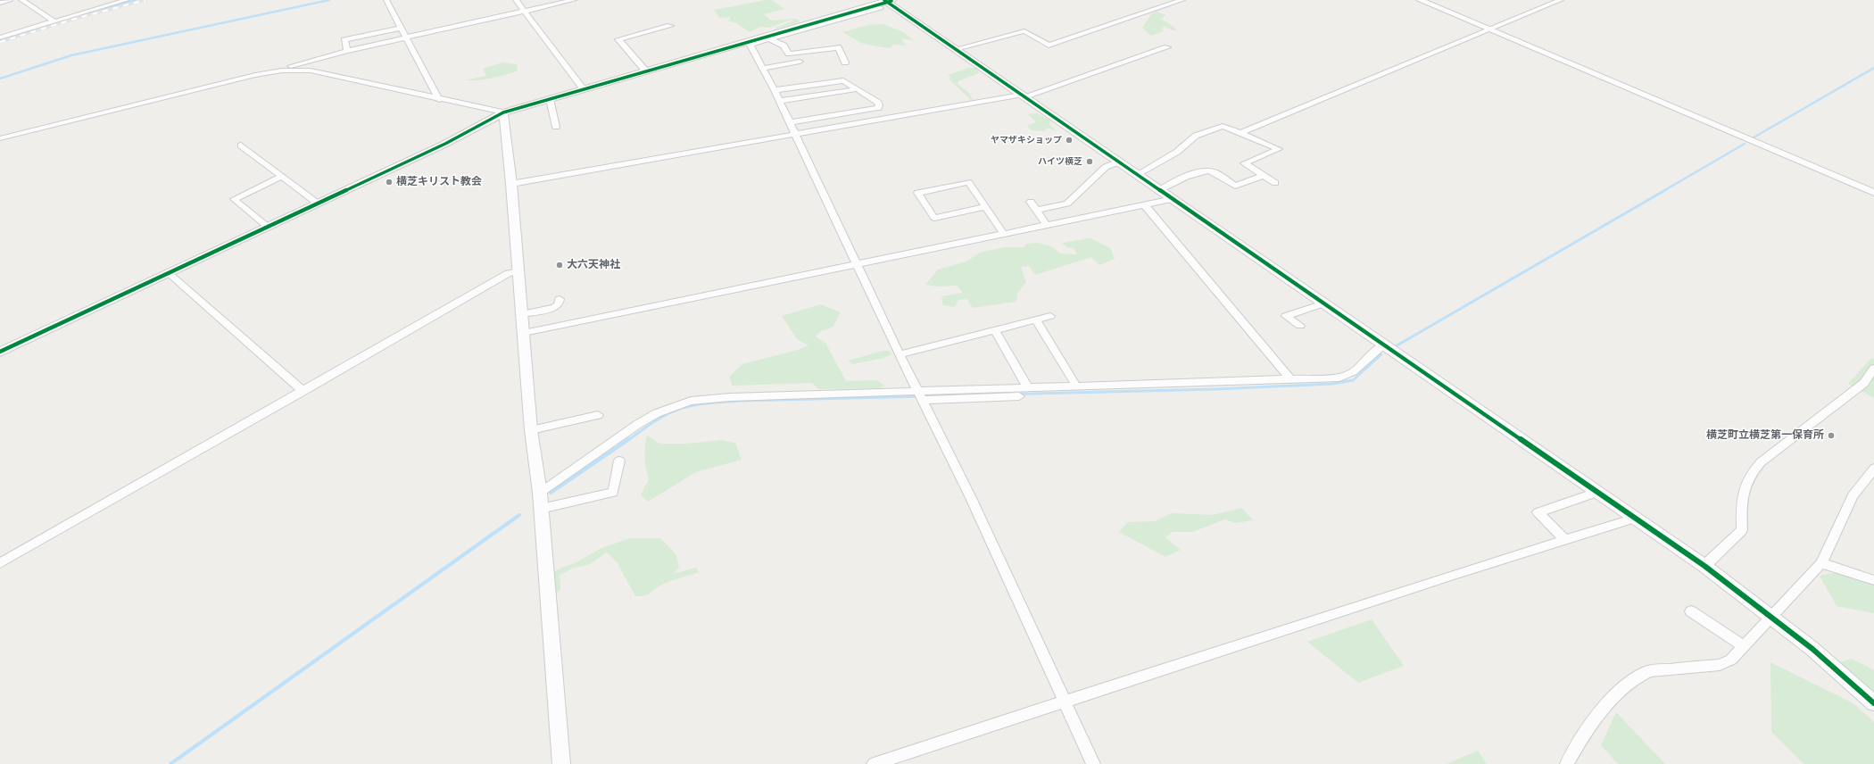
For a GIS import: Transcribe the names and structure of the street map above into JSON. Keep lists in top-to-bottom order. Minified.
{"places":["ヤマザキショップ","ハイツ横芝","横芝キリスト教会","大六天神社","横芝町立横芝第一保育所"]}
